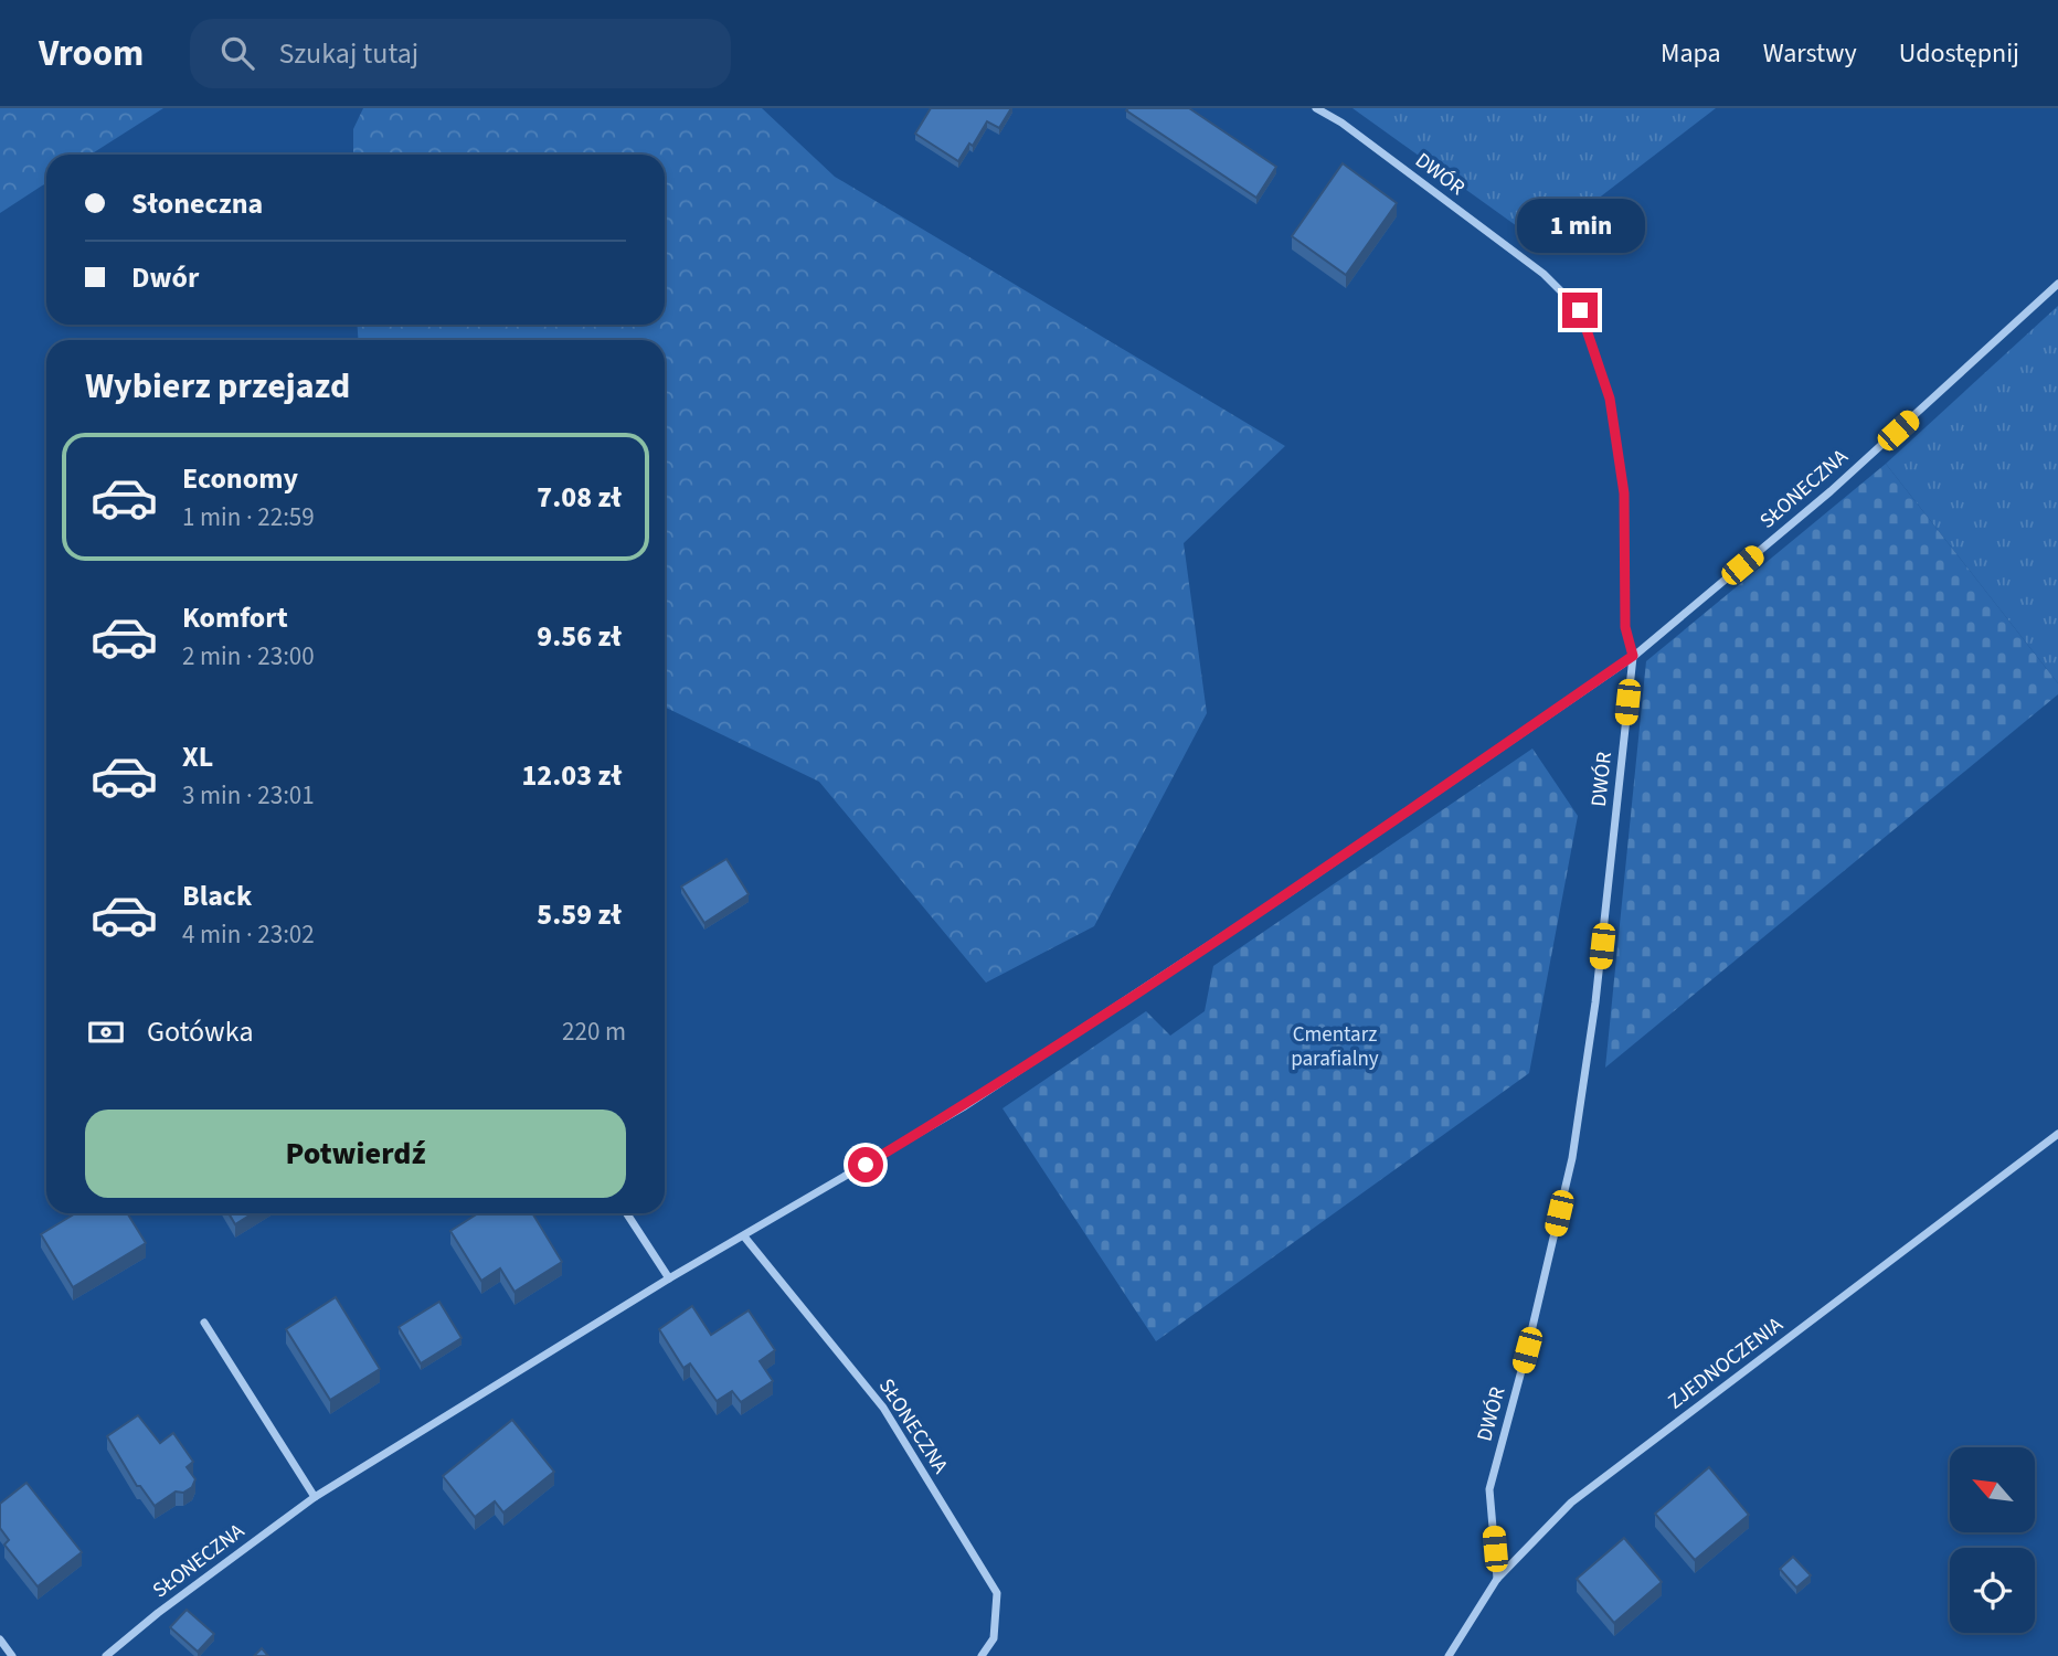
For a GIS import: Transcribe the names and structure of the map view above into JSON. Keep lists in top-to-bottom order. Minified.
{"streets":{"street":["DWÓR","SŁONECZNA","ZJEDNOCZENIA"]},"crossings":[["DWÓR","SŁONECZNA"],["DWÓR","ZJEDNOCZENIA"]],"parks":["Cmentarz parafialny"],"north":"top left","page":{"header":"Vroom","search":"Szukaj tutaj","nav":["Mapa","Warstwy","Udostępnij"],"banner":["Słoneczna","Dwór"],"bubble":"1 min","heading":"Wybierz przejazd","list":[{"name":"Economy","note":"1 min · 22:59","value":"7.08 zł"},{"name":"Komfort","note":"2 min · 23:00","value":"9.56 zł"},{"name":"XL","note":"3 min · 23:01","value":"12.03 zł"},{"name":"Black","note":"4 min · 23:02","value":"5.59 zł"}],"pay":["Gotówka","220 m"],"buttons":"Potwierdź"}}
